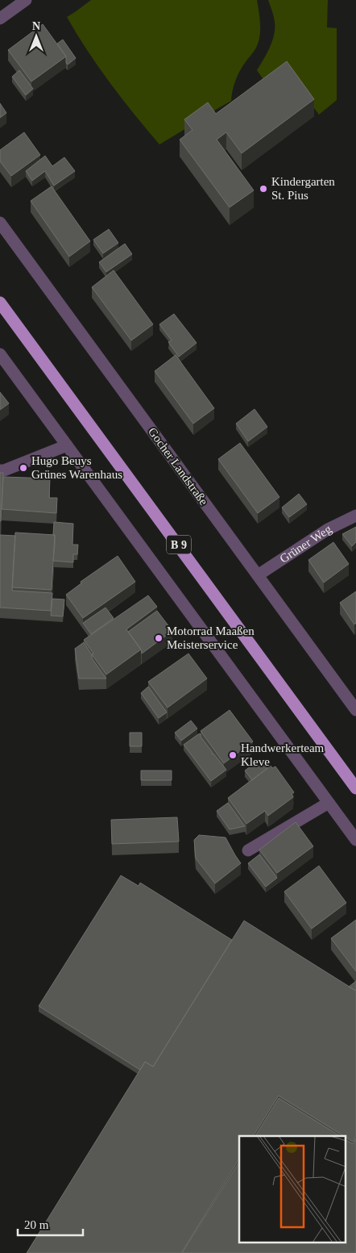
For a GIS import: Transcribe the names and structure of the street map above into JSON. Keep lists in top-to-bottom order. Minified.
{"streets":{"main road":["B 9"],"street":["Gocher Landstraße","Grüner Weg"]},"crossings":[["Gocher Landstraße","Grüner Weg"]],"places":["Kindergarten St. Pius","Hugo Beuys Grünes Warenhaus","Motorrad Maaßen Meisterservice","Handwerkerteam Kleve"],"scale_bar":"20 m","north":"top"}
